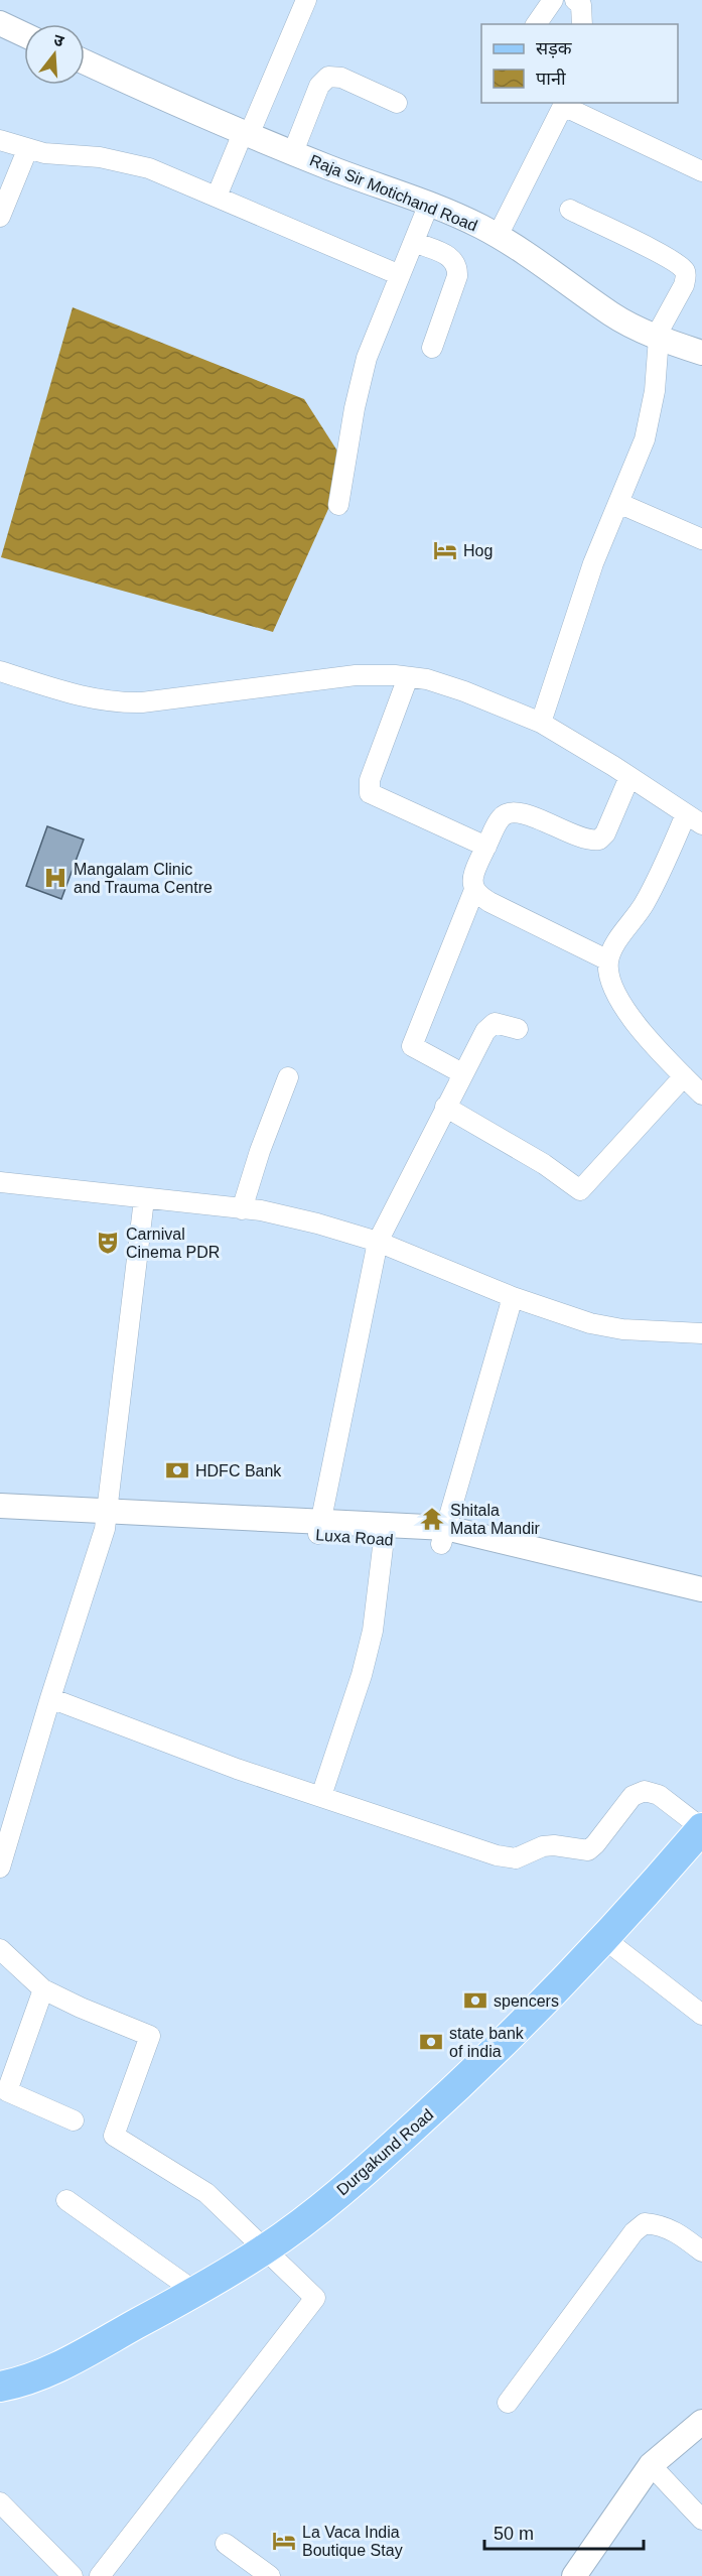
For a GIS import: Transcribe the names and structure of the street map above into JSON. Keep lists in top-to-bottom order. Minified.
{"streets":{"main road":["Durgakund Road"],"street":["Raja Sir Motichand Road","Luxa Road"]},"places":{"hotel":["Hog","La Vaca India Boutique Stay"],"hospital":["Mangalam Clinic and Trauma Centre"],"theatre":["Carnival Cinema PDR"],"bank":["HDFC Bank","spencers","state bank of india"],"temple":["Shitala Mata Mandir"]},"legend":["सड़क","पानी"],"scale_bar":"50 m","north":"top"}
